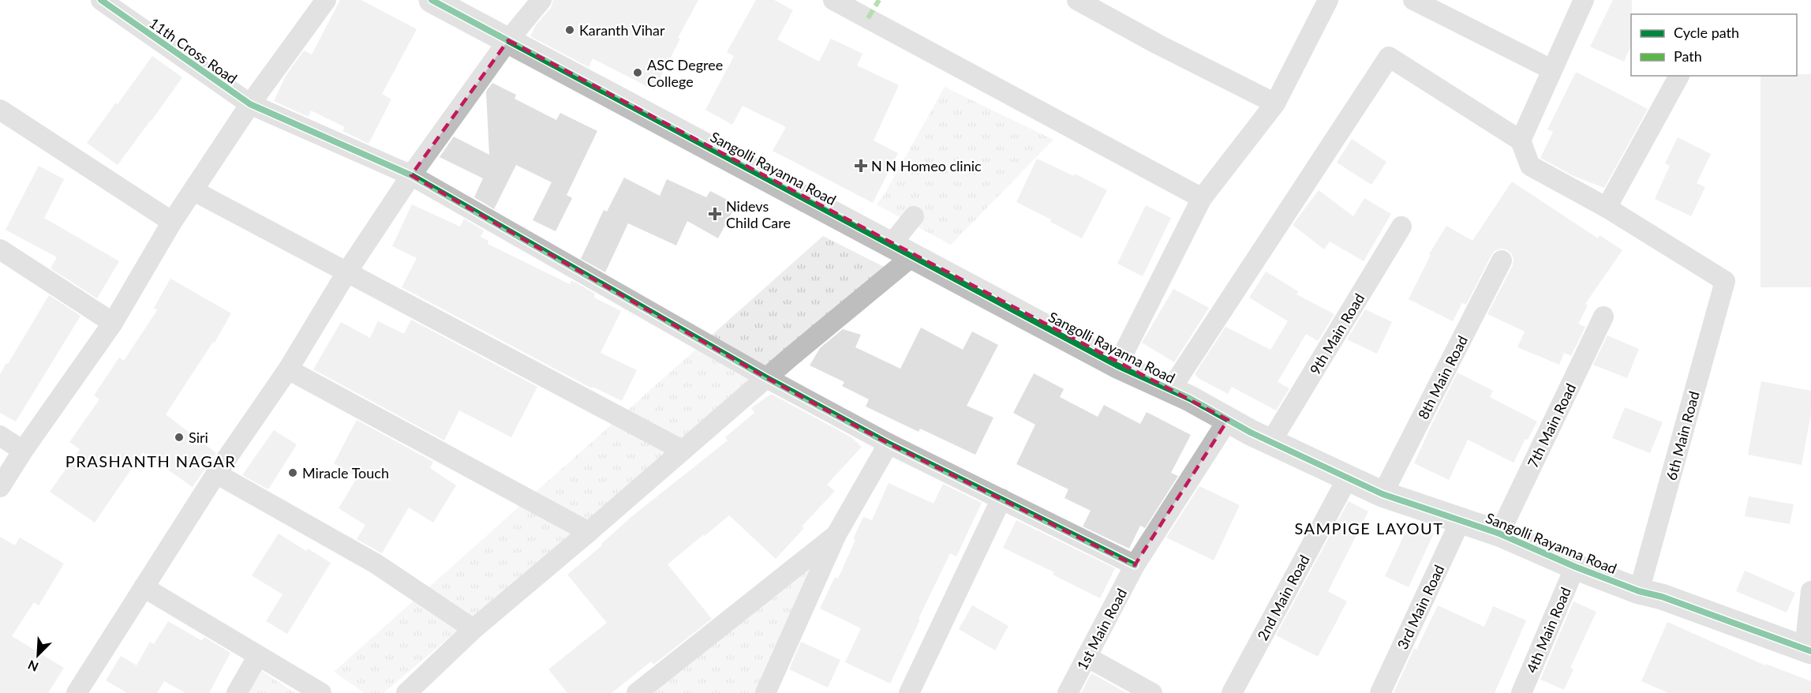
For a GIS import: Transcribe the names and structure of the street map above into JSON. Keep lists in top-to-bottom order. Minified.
{"streets":{"street":["11th Cross Road","Sangolli Rayanna Road","9th Main Road","8th Main Road","7th Main Road","6th Main Road","2nd Main Road","3rd Main Road","1st Main Road","4th Main Road"]},"crossings":[["11th Cross Road","1st Main Road"],["Sangolli Rayanna Road","9th Main Road"],["Sangolli Rayanna Road","8th Main Road"],["Sangolli Rayanna Road","7th Main Road"],["Sangolli Rayanna Road","6th Main Road"],["Sangolli Rayanna Road","2nd Main Road"],["Sangolli Rayanna Road","3rd Main Road"],["Sangolli Rayanna Road","1st Main Road"],["Sangolli Rayanna Road","4th Main Road"]],"districts":["PRASHANTH NAGAR","SAMPIGE LAYOUT"],"places":{"other":["Karanth Vihar","ASC Degree College","Siri","Miracle Touch"],"health":["N N Homeo clinic","Nidevs Child Care"]},"legend":["Cycle path","Path"],"north":"bottom left"}
